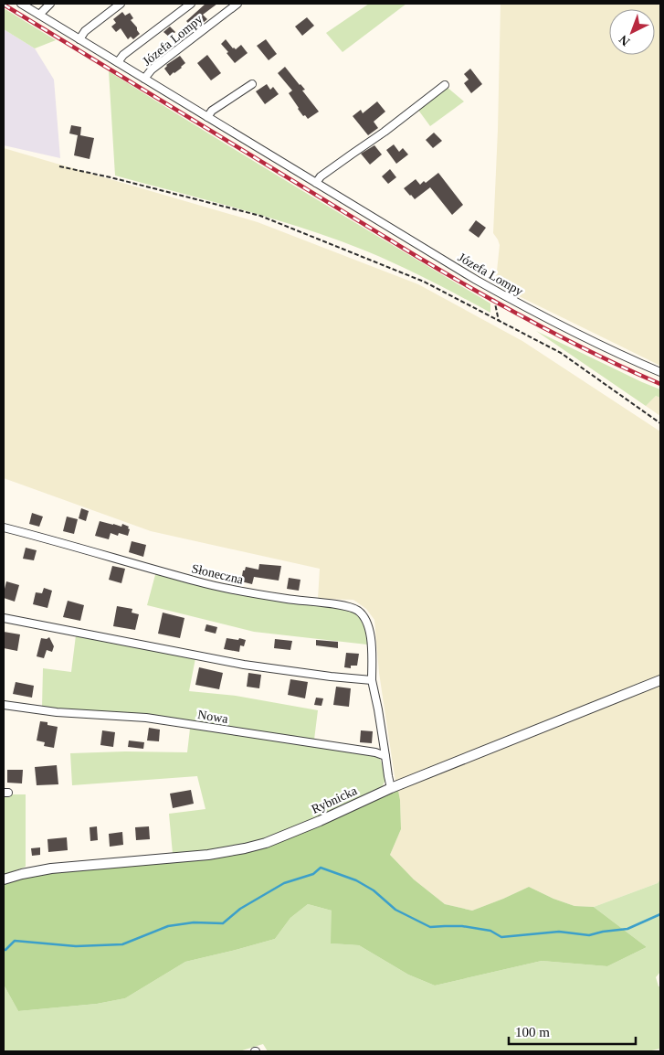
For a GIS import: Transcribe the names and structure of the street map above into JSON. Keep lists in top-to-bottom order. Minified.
{"streets":{"street":["Józefa Lompy","Słoneczna","Nowa","Rybnicka"]},"crossings":[["Słoneczna","Nowa"]],"scale_bar":"100 m","north":"bottom left"}
